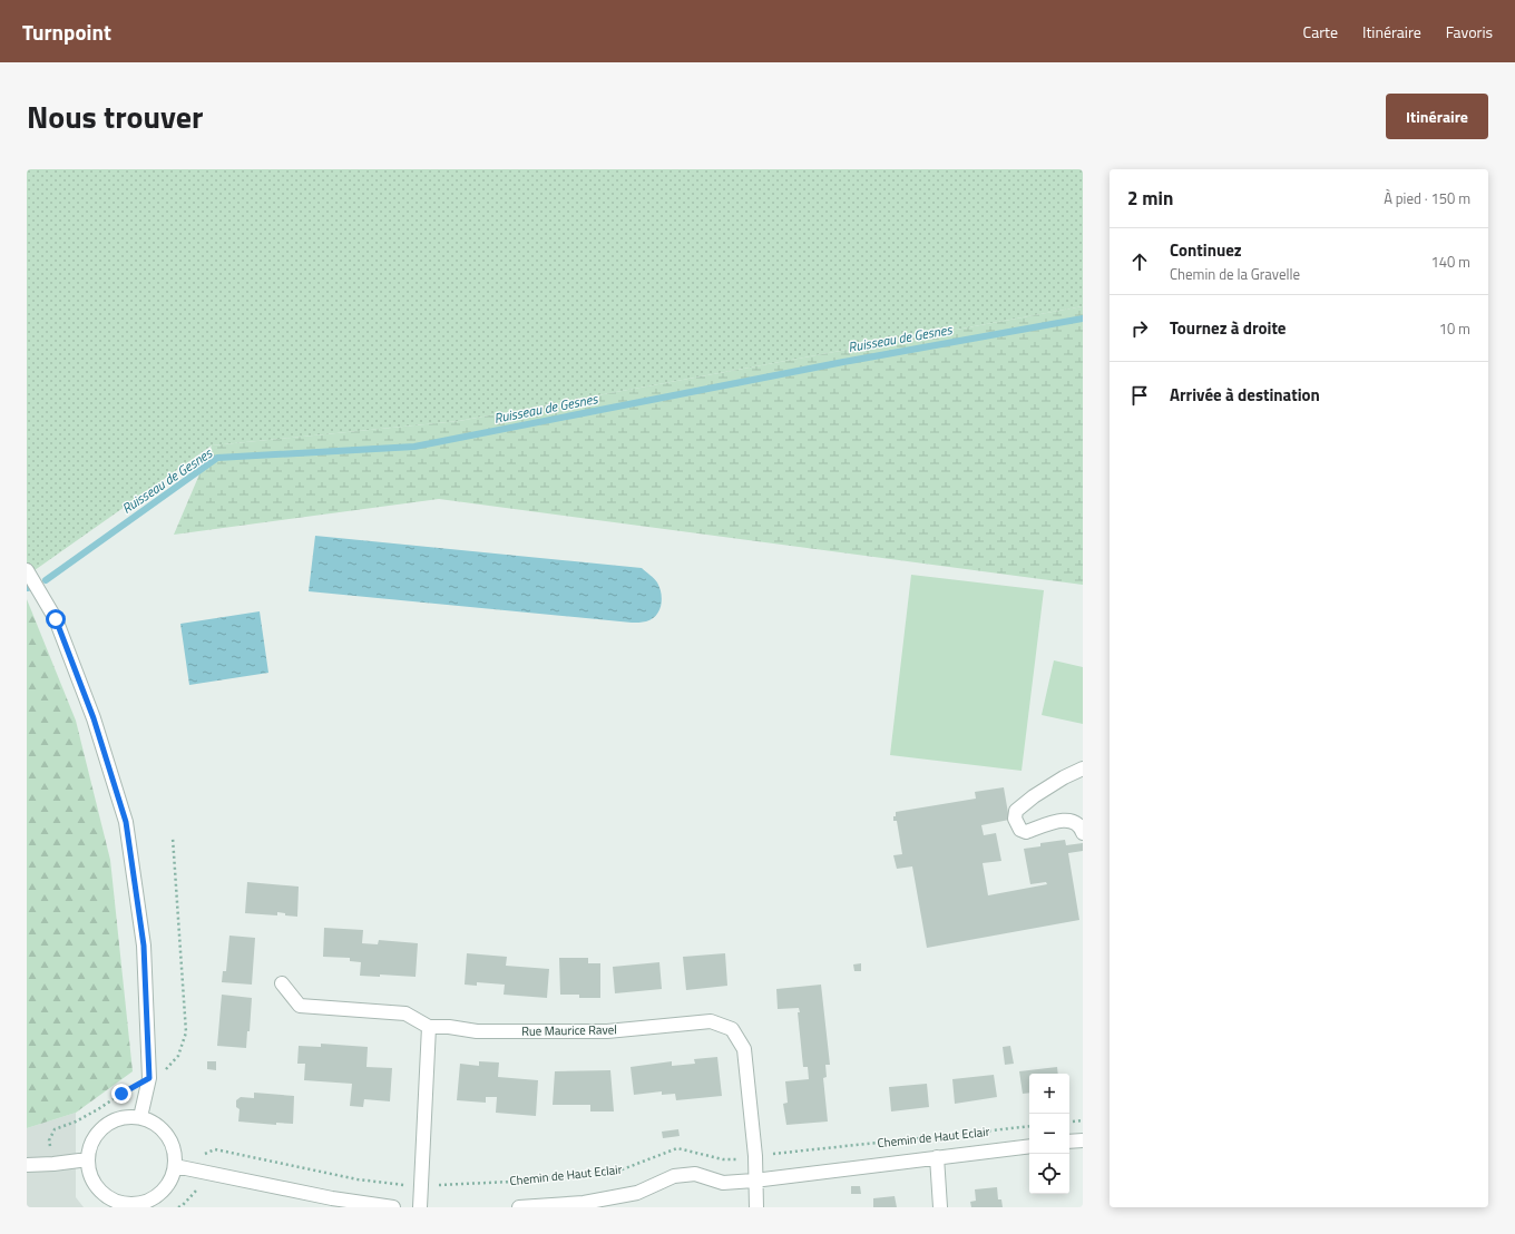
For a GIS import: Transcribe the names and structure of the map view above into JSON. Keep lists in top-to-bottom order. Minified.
{"streets":{"street":["Rue Maurice Ravel","Chemin de Haut Eclair"]},"crossings":[["Rue Maurice Ravel","Chemin de Haut Eclair"]],"water":["Ruisseau de Gesnes"],"page":{"header":"Turnpoint","nav":["Carte","Itinéraire","Favoris"],"title":"Nous trouver","buttons":"Itinéraire","heading":["2 min","À pied · 150 m"],"list":[["Continuez","Chemin de la Gravelle","140 m"],["Tournez à droite","10 m"],"Arrivée à destination"],"map_buttons":["+","−"]}}
